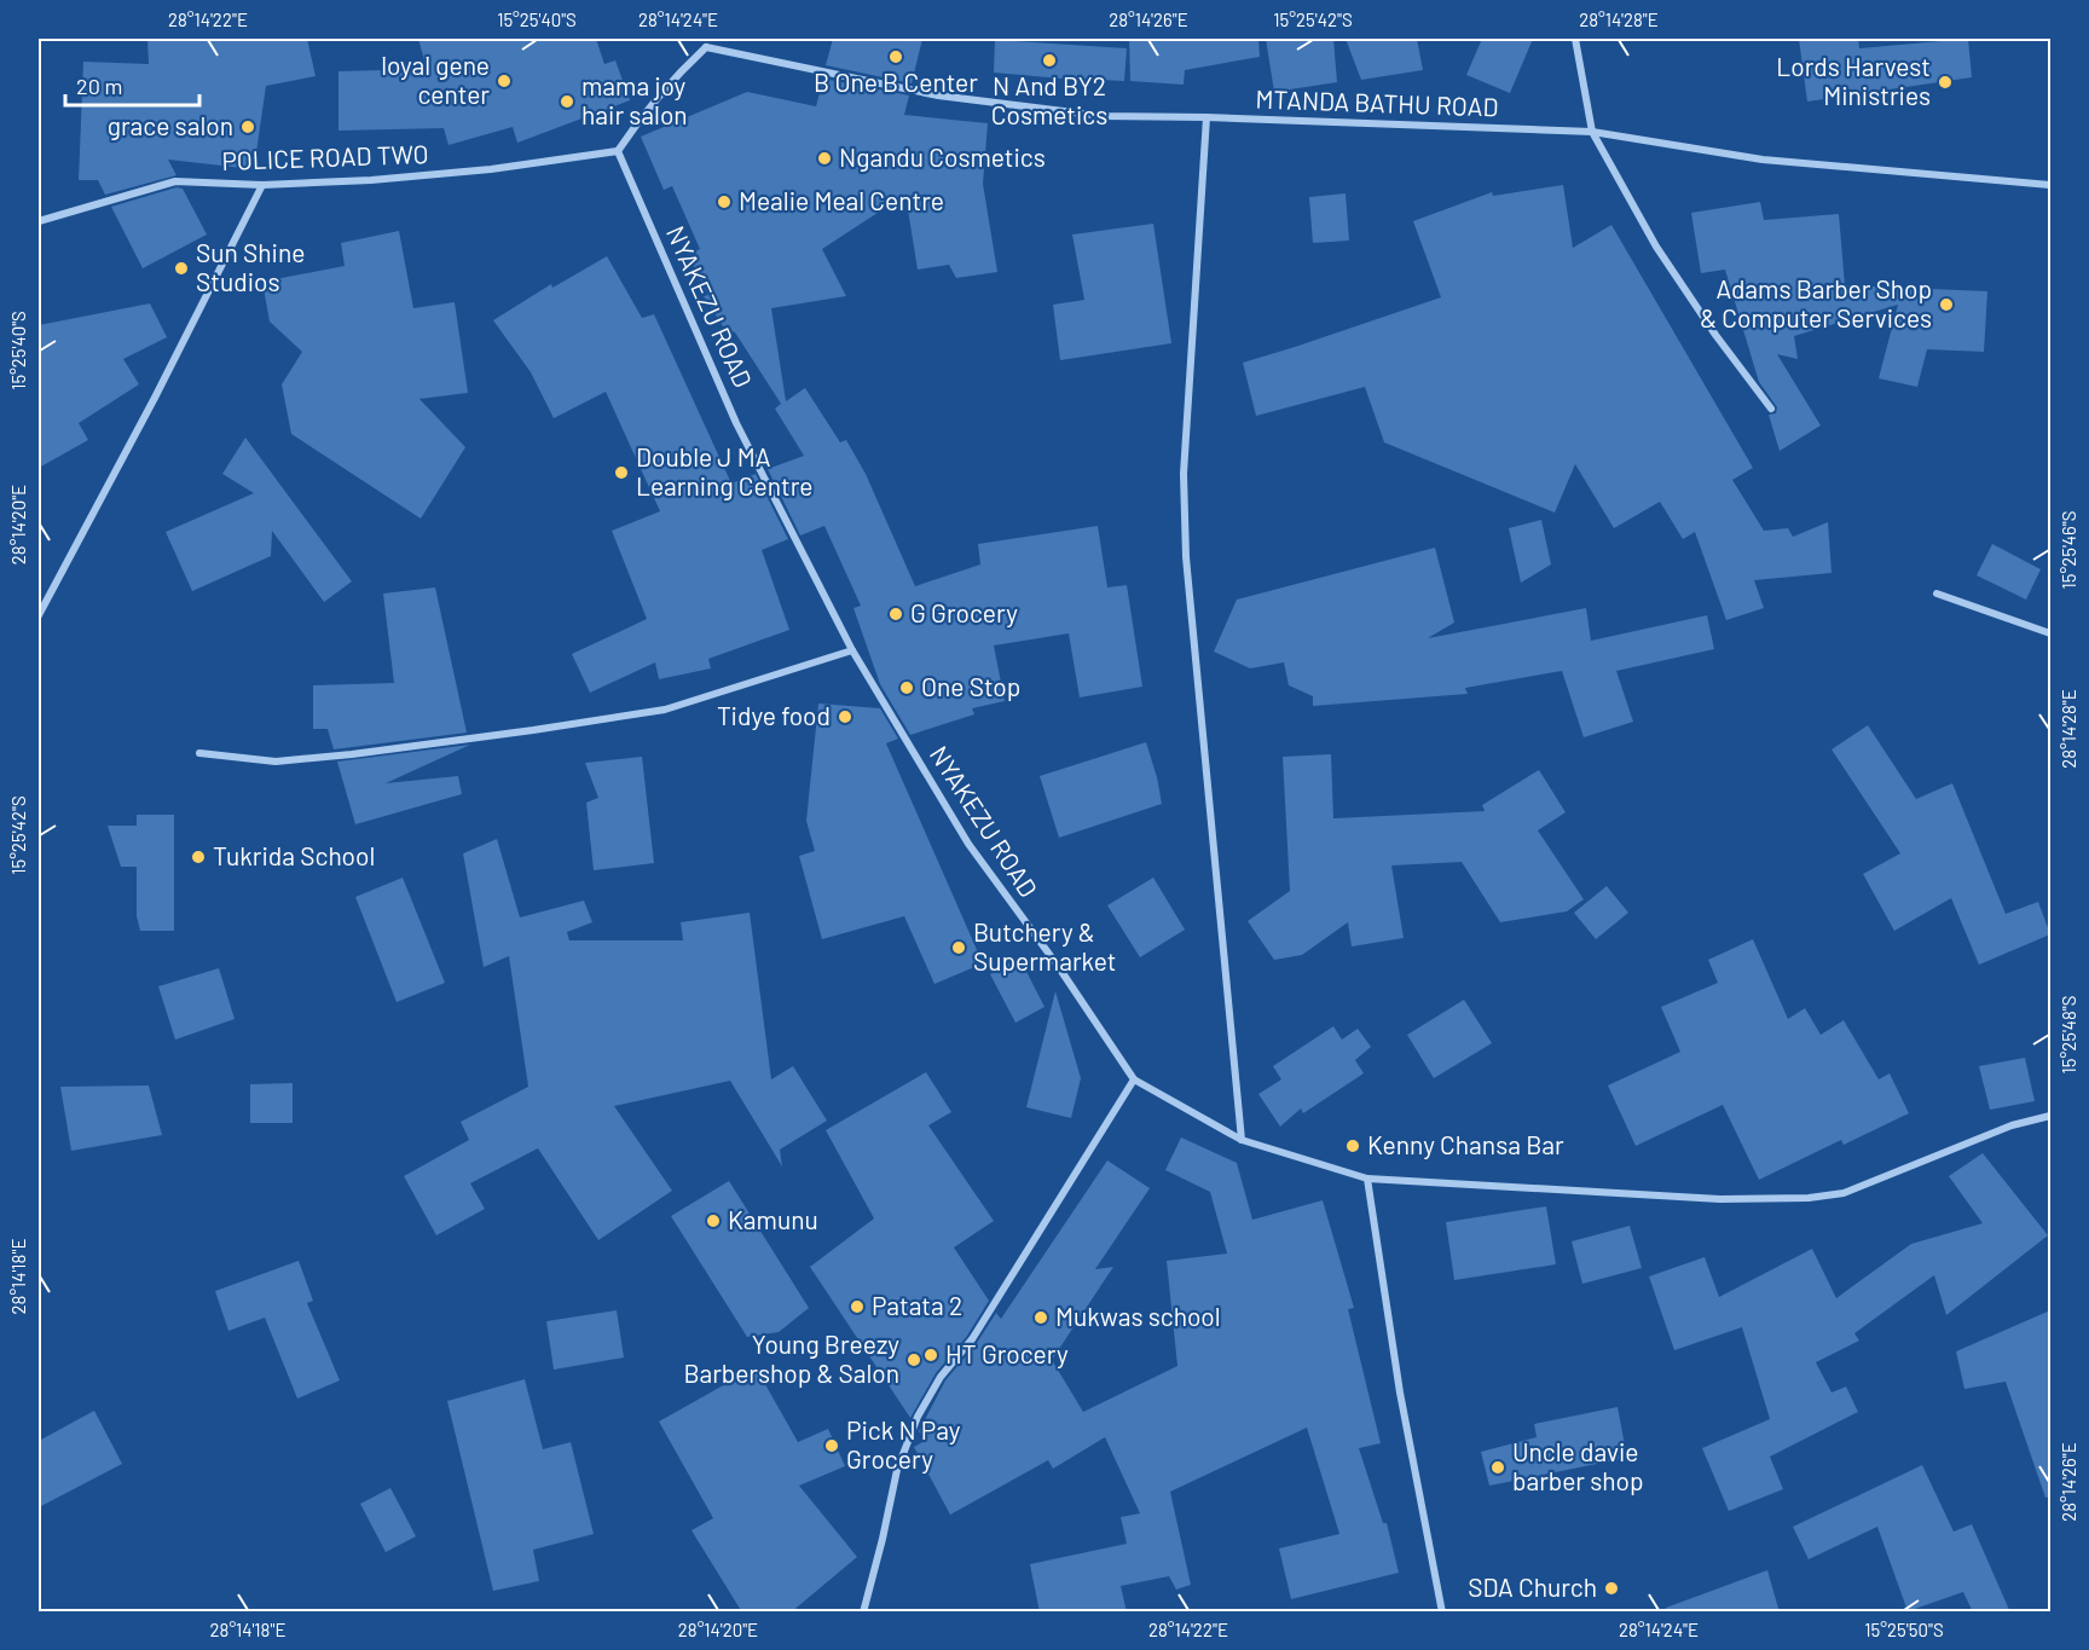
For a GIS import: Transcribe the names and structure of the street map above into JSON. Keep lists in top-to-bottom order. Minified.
{"streets":{"street":["MTANDA BATHU ROAD","POLICE ROAD TWO","NYAKEZU ROAD"]},"crossings":[["POLICE ROAD TWO","NYAKEZU ROAD"]],"places":["B One B Center","N And BY2 Cosmetics","loyal gene center","Lords Harvest Ministries","mama joy hair salon","grace salon","Ngandu Cosmetics","Mealie Meal Centre","Sun Shine Studios","Adams Barber Shop & Computer Services","Double J MA Learning Centre","G Grocery","One Stop","Tidye food","Tukrida School","Butchery & Supermarket","Kenny Chansa Bar","Kamunu","Patata 2","Mukwas school","HT Grocery","Young Breezy Barbershop & Salon","Pick N Pay Grocery","Uncle davie barber shop","SDA Church"],"scale_bar":"20 m","coordinates":["28°14'22\"E","15°25'40\"S","28°14'24\"E","28°14'26\"E","15°25'42\"S","28°14'28\"E","28°14'20\"E","15°25'46\"S","15°25'48\"S","28°14'18\"E","15°25'50\"S"]}
